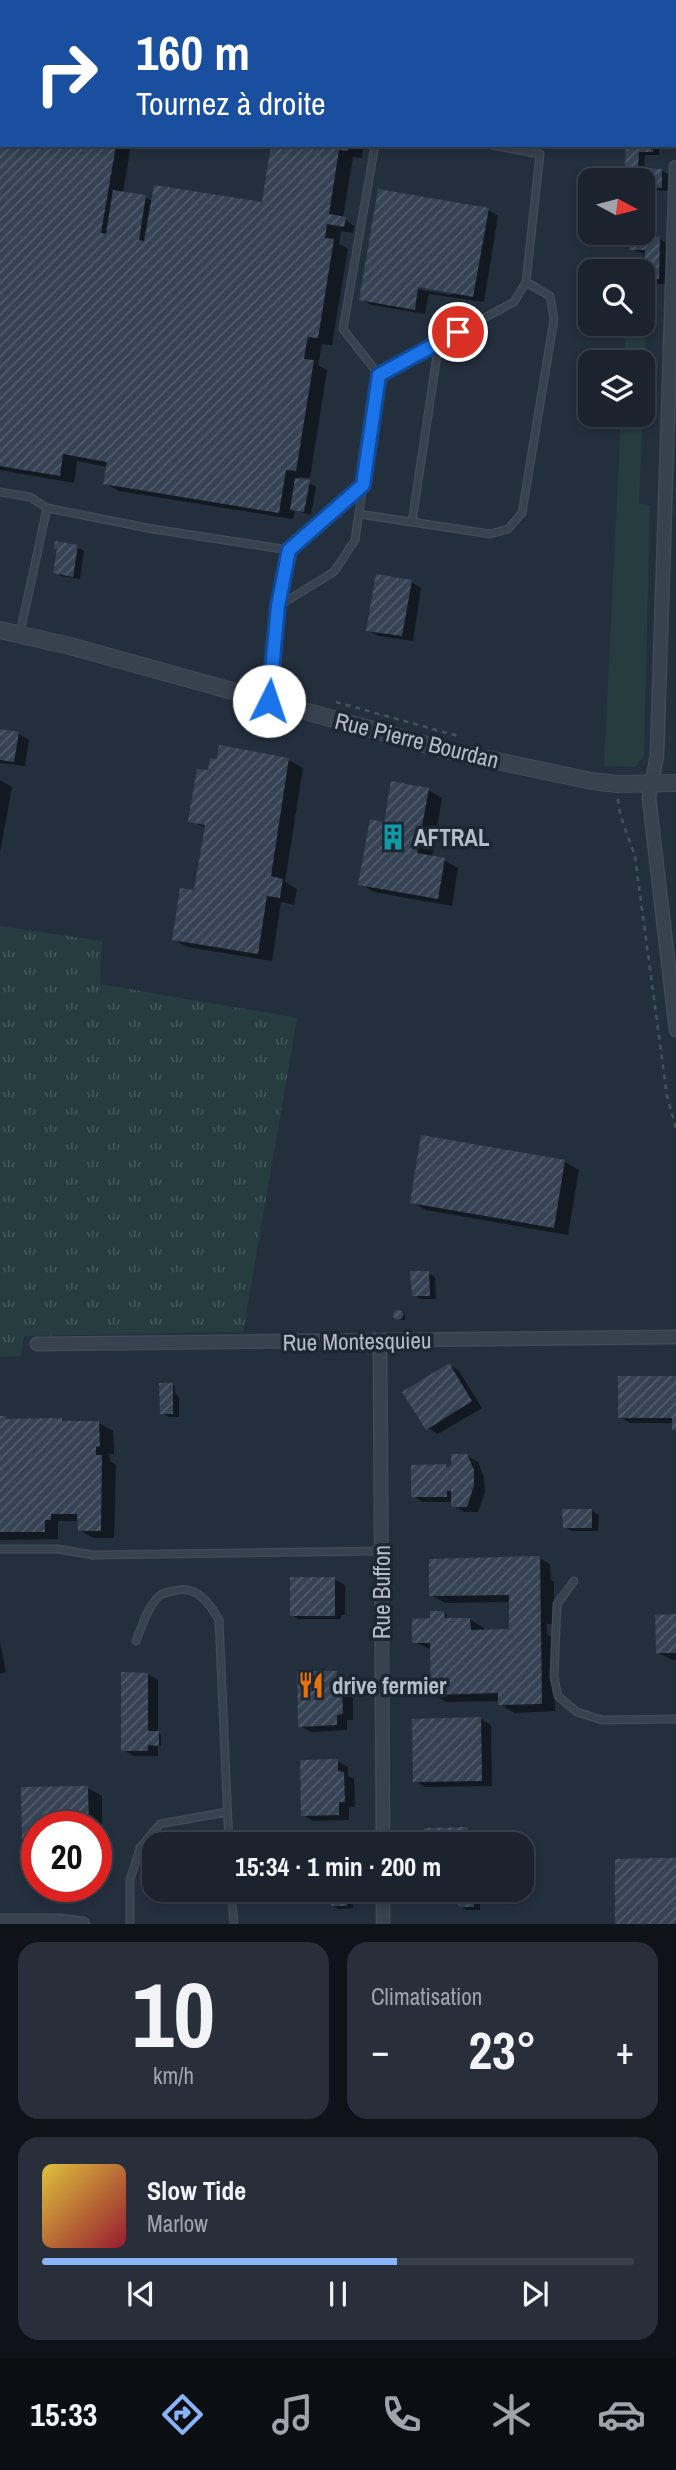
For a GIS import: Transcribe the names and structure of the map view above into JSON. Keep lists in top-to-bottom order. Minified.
{"streets":{"street":["Rue Pierre Bourdan","Rue Montesquieu","Rue Buffon"]},"crossings":[["Rue Montesquieu","Rue Buffon"]],"places":{"building":["AFTRAL"],"restaurant":["drive fermier"]},"north":"right","page":{"turn":["160 m","Tournez à droite"],"limit":"20","trip":"15:34 · 1 min · 200 m","tile":[["10","km/h"],"Climatisation"],"heat":["−","23°","+"],"song":["Slow Tide","Marlow"],"tabs":"15:33"}}
